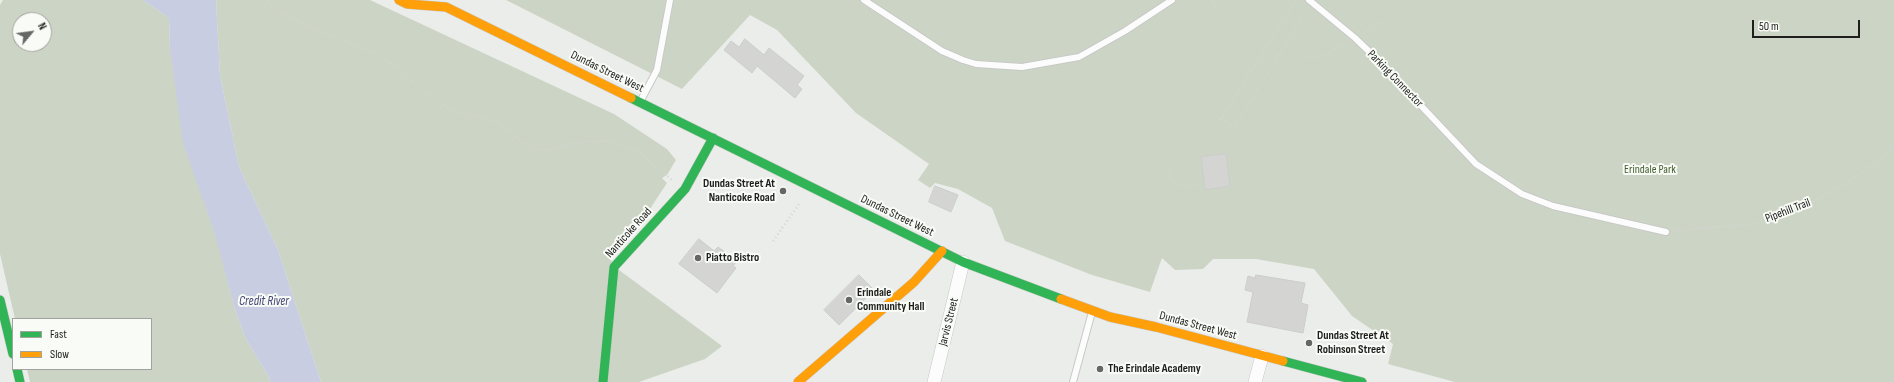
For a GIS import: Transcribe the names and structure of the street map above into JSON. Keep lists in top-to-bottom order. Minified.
{"streets":{"main road":["Dundas Street West","Nanticoke Road"],"street":["Jarvis Street"],"lane":["Parking Connector"],"path":["Pipehill Trail"]},"crossings":[["Dundas Street West","Nanticoke Road"],["Dundas Street West","Jarvis Street"],["Parking Connector","Pipehill Trail"]],"water":["Credit River"],"parks":["Erindale Park"],"places":["Dundas Street At Nanticoke Road","Piatto Bistro","Erindale Community Hall","Dundas Street At Robinson Street","The Erindale Academy"],"legend":["Fast","Slow"],"scale_bar":"50 m","north":"top right"}
